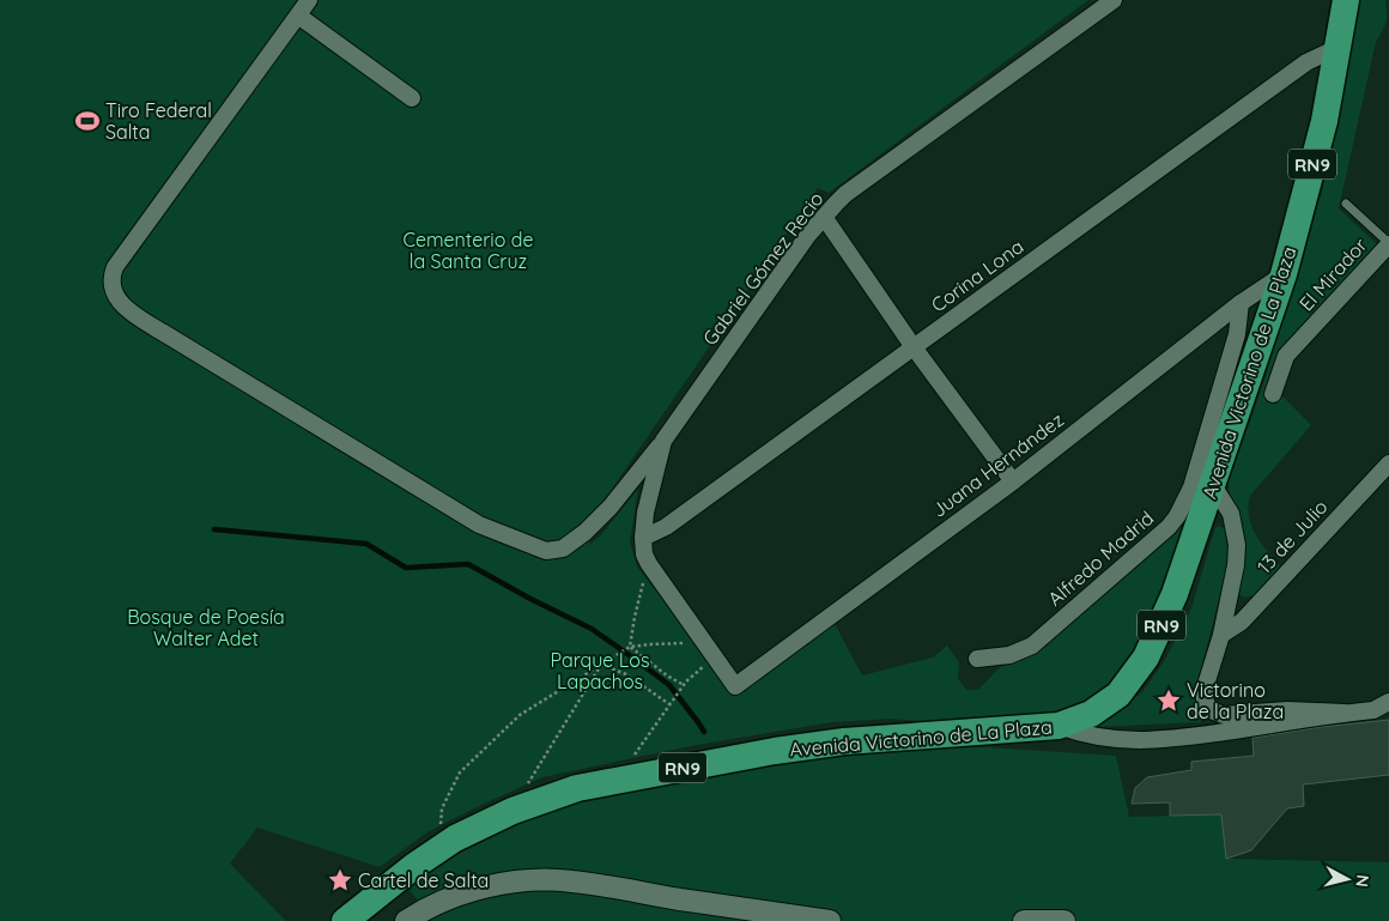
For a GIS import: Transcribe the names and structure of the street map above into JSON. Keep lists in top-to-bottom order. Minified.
{"streets":{"highway":["RN9","Avenida Victorino de La Plaza"],"street":["Gabriel Gómez Recio","El Mirador","Corina Lona","Juana Hernández","13 de Julio","Alfredo Madrid"]},"crossings":[["Gabriel Gómez Recio","Corina Lona"],["Corina Lona","Avenida Victorino de La Plaza"],["Avenida Victorino de La Plaza","Juana Hernández"],["Juana Hernández","Alfredo Madrid"]],"parks":["Cementerio de la Santa Cruz","Bosque de Poesía Walter Adet","Parque Los Lapachos"],"places":{"sports":["Tiro Federal Salta"],"place":["Victorino de la Plaza","Cartel de Salta"]},"north":"right"}
